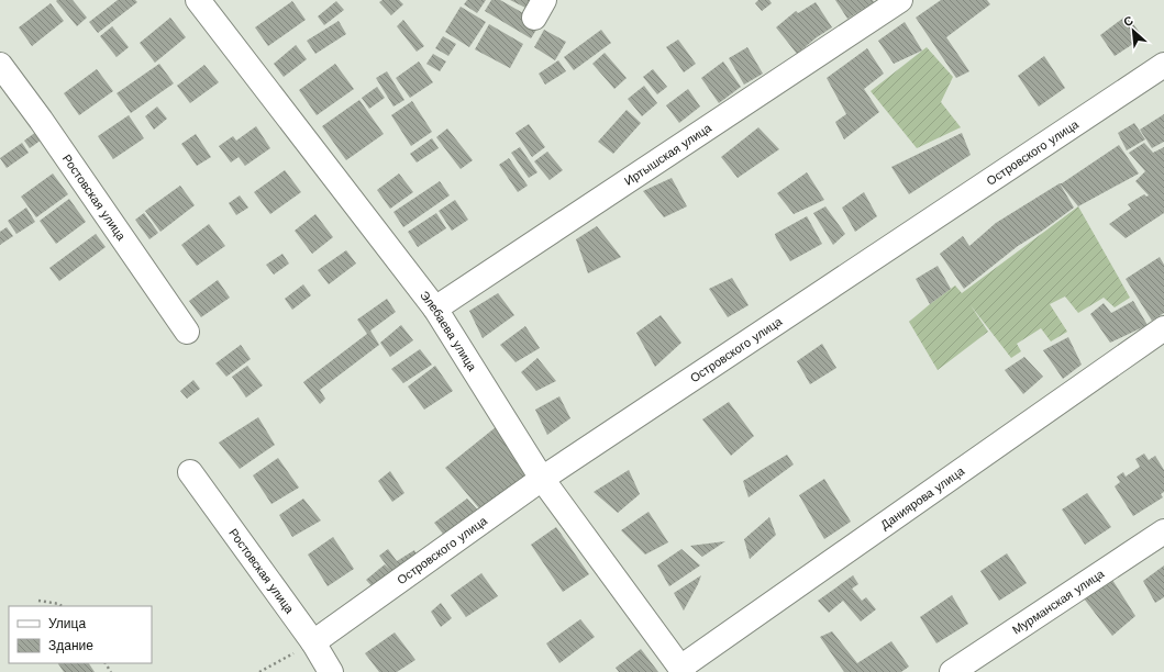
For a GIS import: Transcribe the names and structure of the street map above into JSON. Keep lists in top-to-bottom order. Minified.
{"streets":{"street":["Островского улица","Иртышская улица","Ростовская улица","Элебаева улица","Даниярова улица","Мурманская улица"]},"crossings":[["Островского улица","Ростовская улица"],["Островского улица","Элебаева улица"],["Иртышская улица","Элебаева улица"],["Элебаева улица","Даниярова улица"]],"legend":["Улица","Здание"],"north":"top left"}
